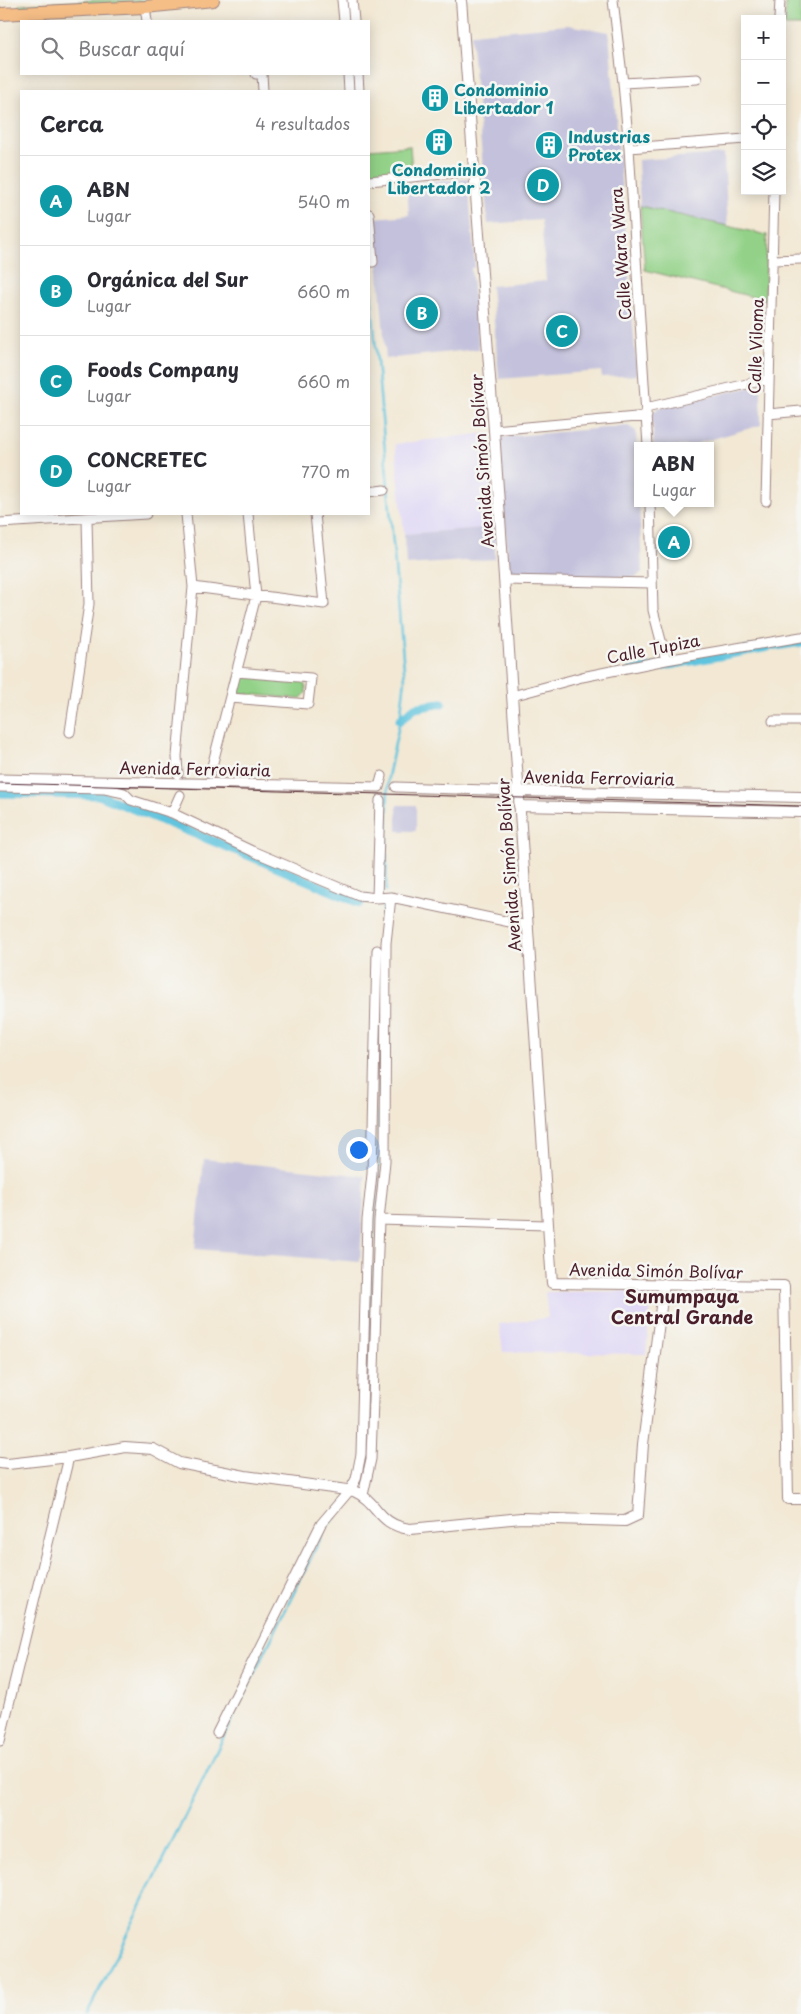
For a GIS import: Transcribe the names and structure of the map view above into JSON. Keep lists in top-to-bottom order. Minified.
{"streets":{"street":["Calle Wara Wara","Calle Viloma","Avenida Simón Bolívar","Calle Tupiza","Avenida Ferroviaria"]},"crossings":[["Avenida Simón Bolívar","Calle Tupiza"],["Avenida Simón Bolívar","Avenida Ferroviaria"]],"districts":["Sumumpaya Central Grande"],"places":{"building":["Condominio Libertador 1","Condominio Libertador 2","Industrias Protex"]},"page":{"map_buttons":["+","−"],"search":"Buscar aquí","heading":["Cerca","4 resultados"],"list":[{"mark":"A","name":"ABN","note":"Lugar","value":"540 m"},{"mark":"B","name":"Orgánica del Sur","note":"Lugar","value":"660 m"},{"mark":"C","name":"Foods Company","note":"Lugar","value":"660 m"},{"mark":"D","name":"CONCRETEC","note":"Lugar","value":"770 m"}],"pins":["D","B","C","A"],"popup":["ABN","Lugar"]}}
